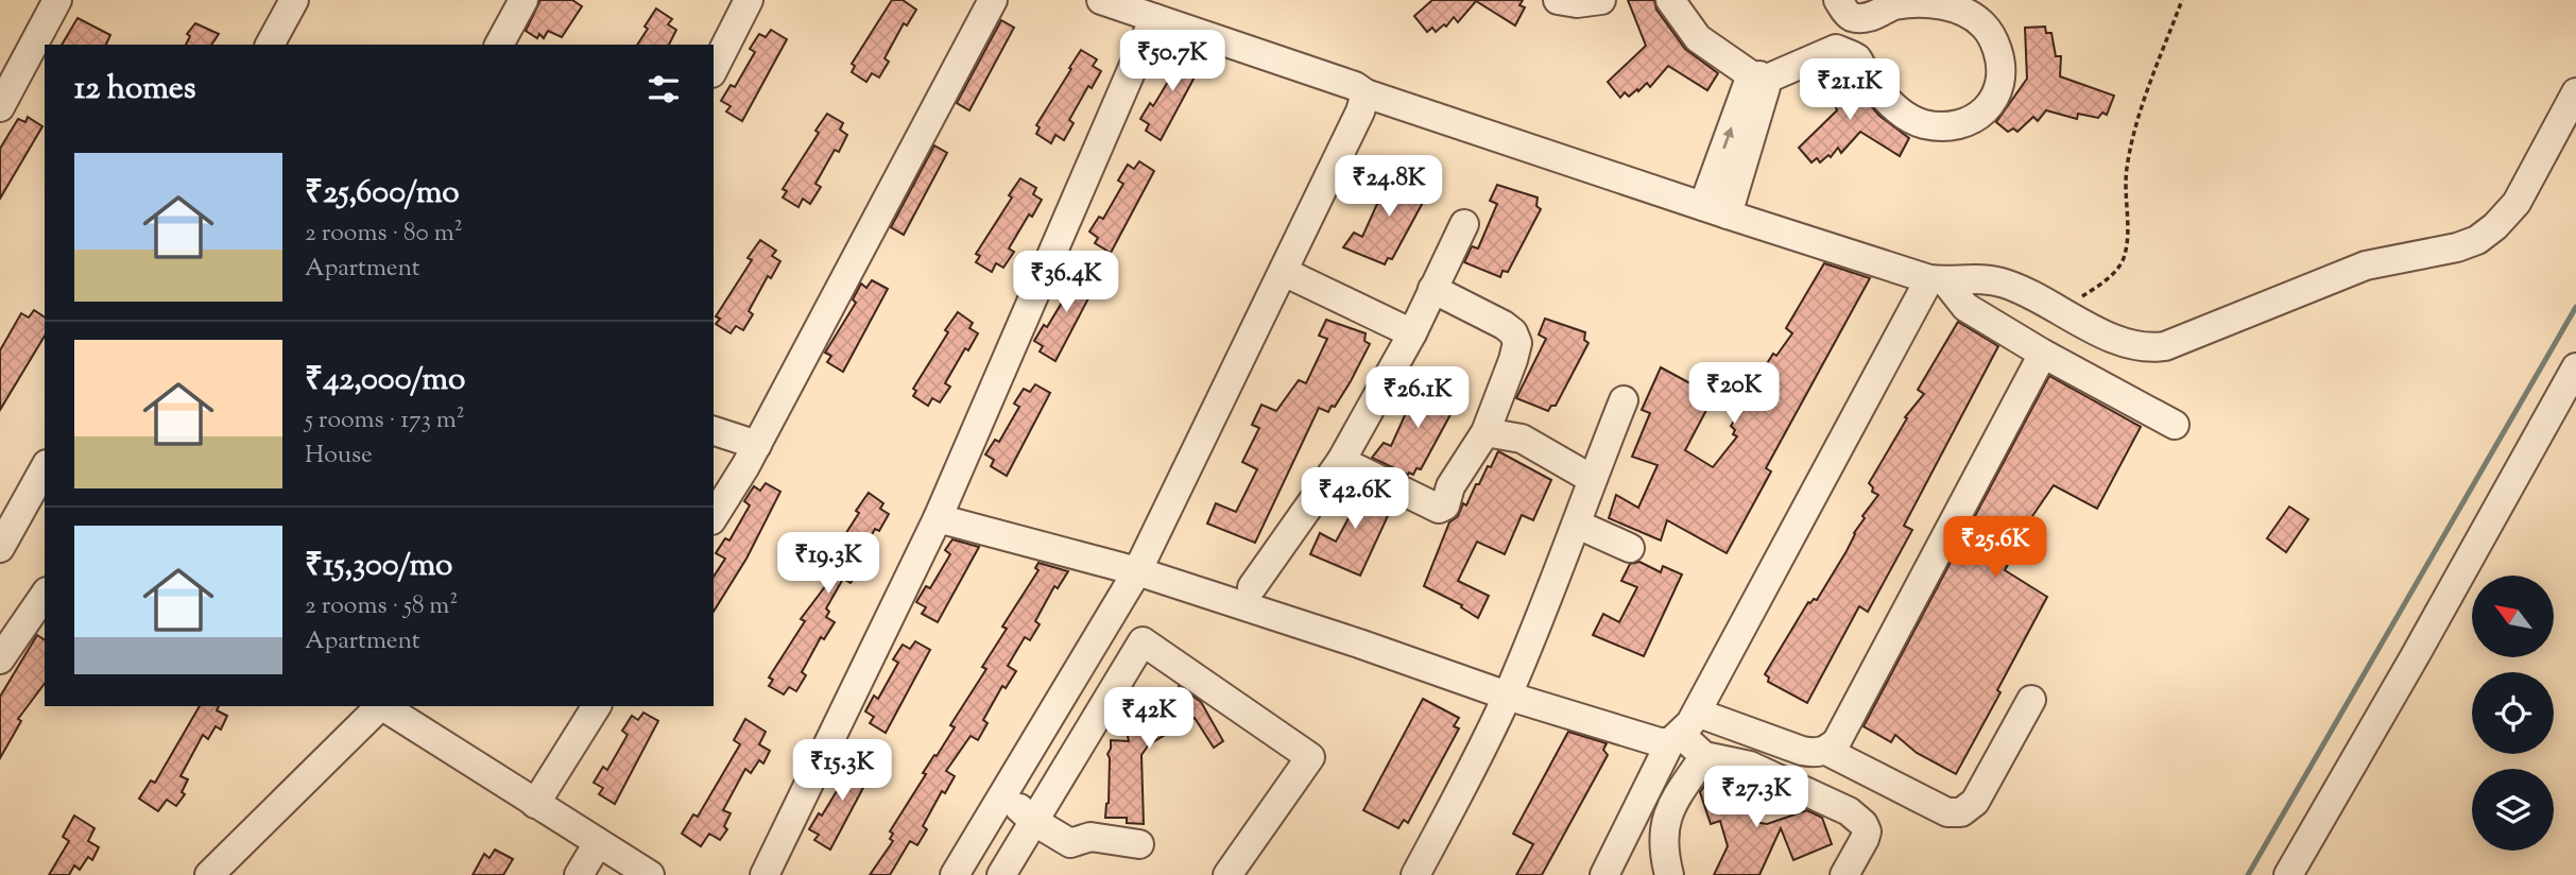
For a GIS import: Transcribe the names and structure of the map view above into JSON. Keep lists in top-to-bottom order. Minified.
{"north":"top left","page":{"price":["₹50.7K","₹21.1K","₹24.8K","₹36.4K","₹20K","₹26.1K","₹42.6K","₹25.6K","₹19.3K","₹42K","₹15.3K","₹27.3K"],"heading":"12 homes","list":[{"name":"₹25,600/mo","note":"2 rooms · 80 m² · Apartment"},{"name":"₹42,000/mo","note":"5 rooms · 173 m² · House"},{"name":"₹15,300/mo","note":"2 rooms · 58 m² · Apartment"}]}}
